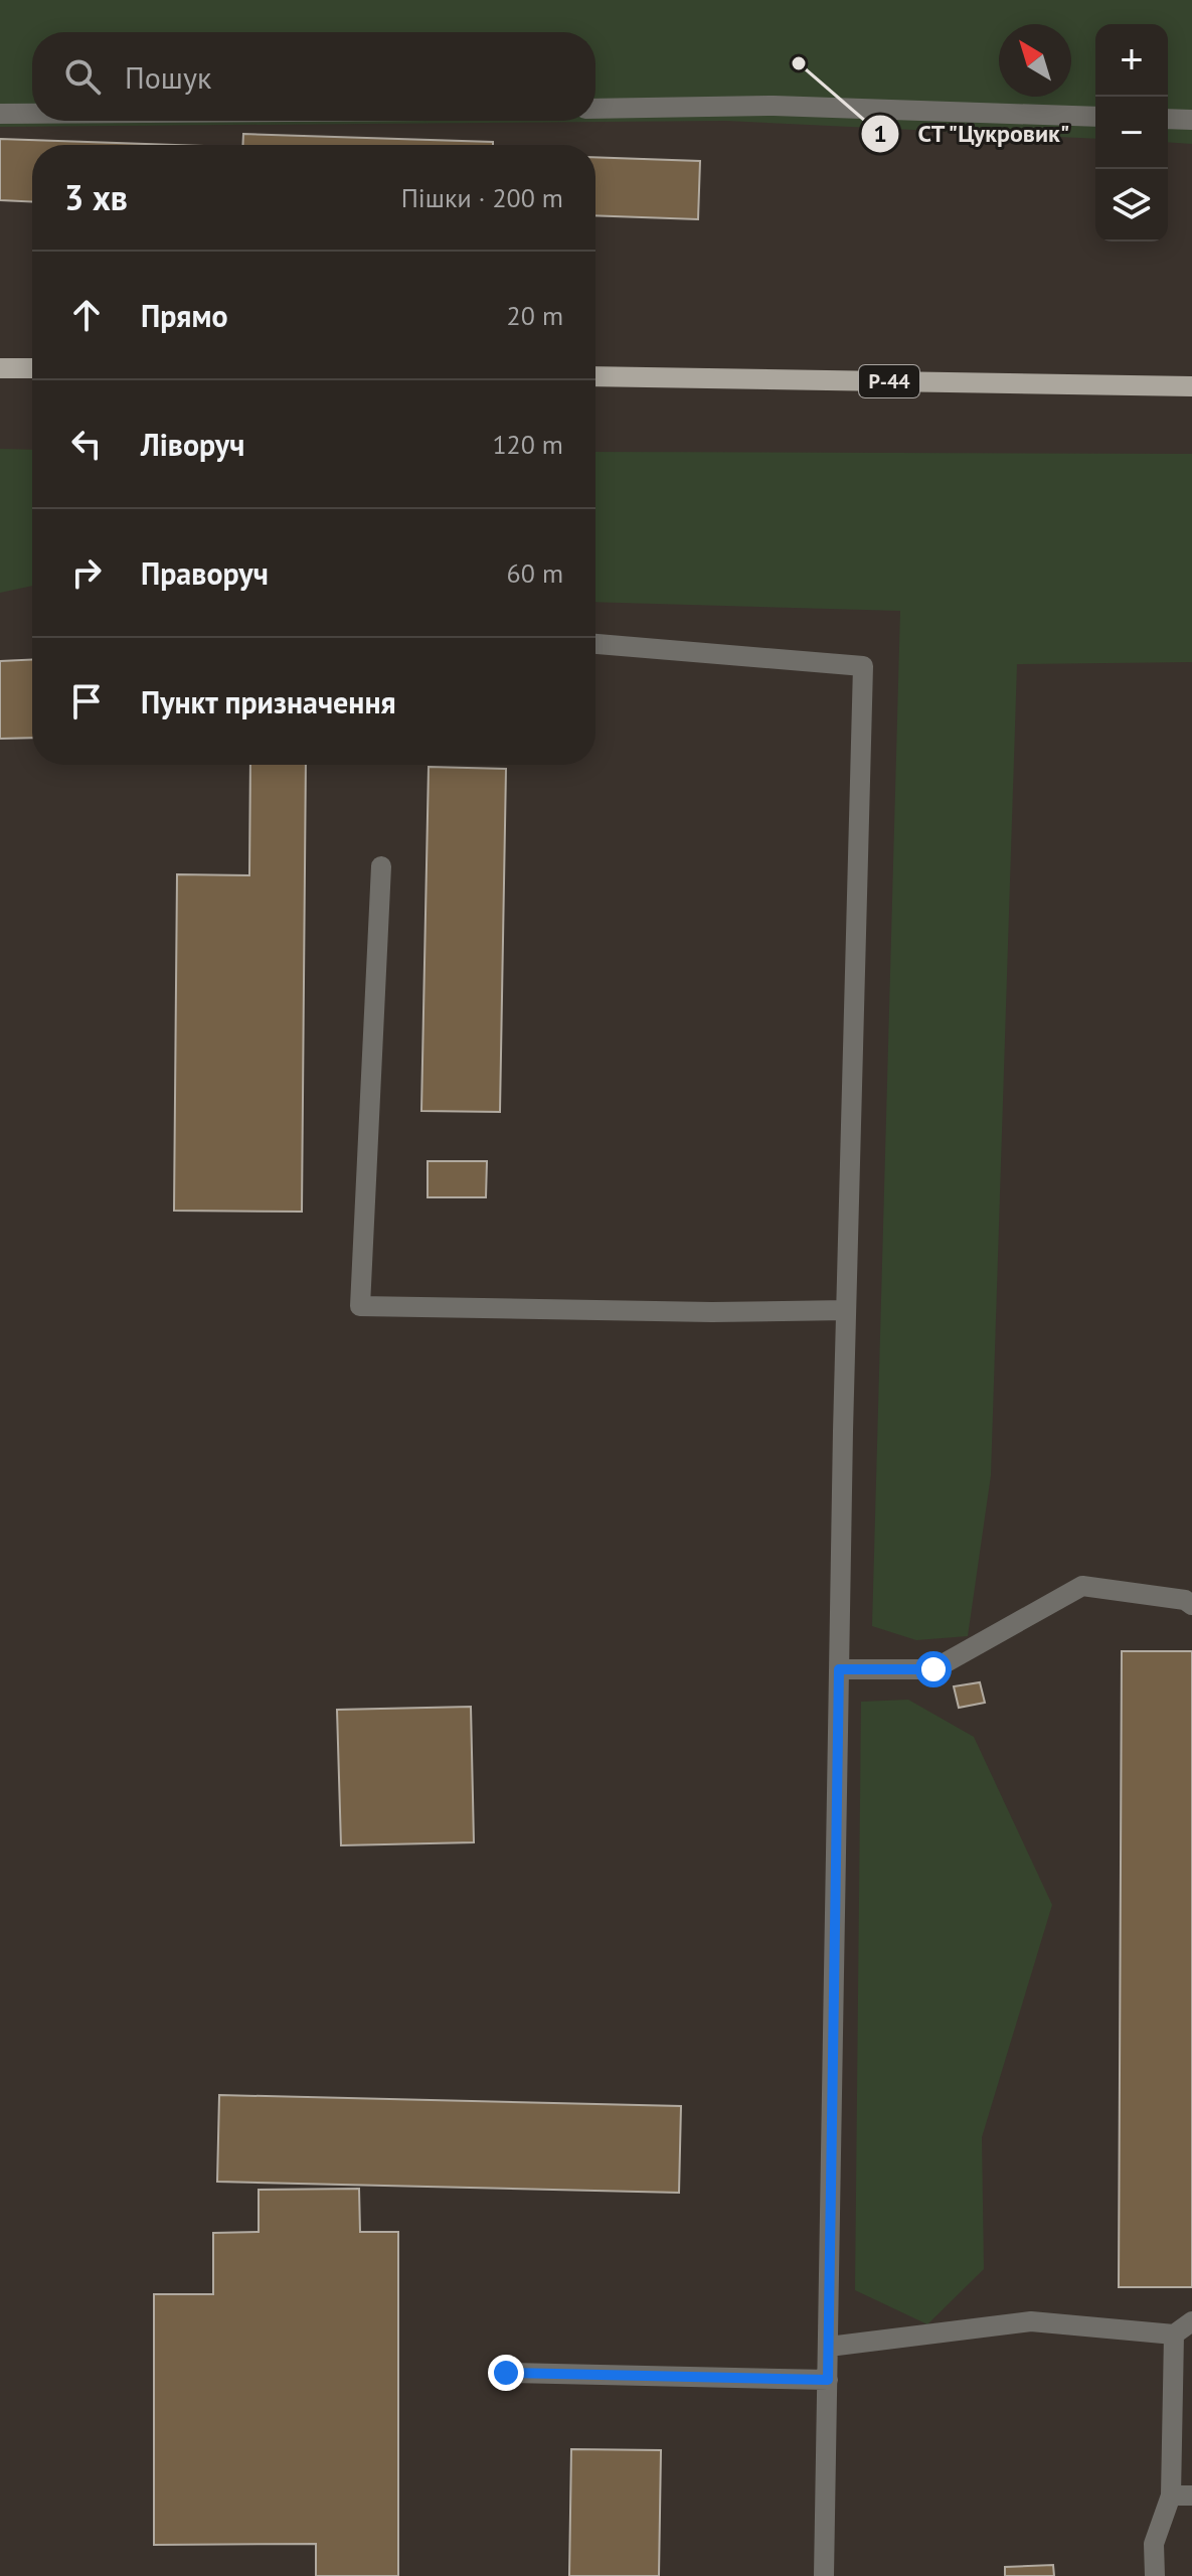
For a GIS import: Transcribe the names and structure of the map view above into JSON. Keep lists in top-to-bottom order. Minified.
{"streets":{"main road":["Р-44"]},"places":["СТ \"Цукровик\""],"north":"top left","page":{"map_buttons":["+","−"],"search":"Пошук","heading":["3 хв","Пішки · 200 m"],"list":[["Прямо","20 m"],["Ліворуч","120 m"],["Праворуч","60 m"],"Пункт призначення"]}}
